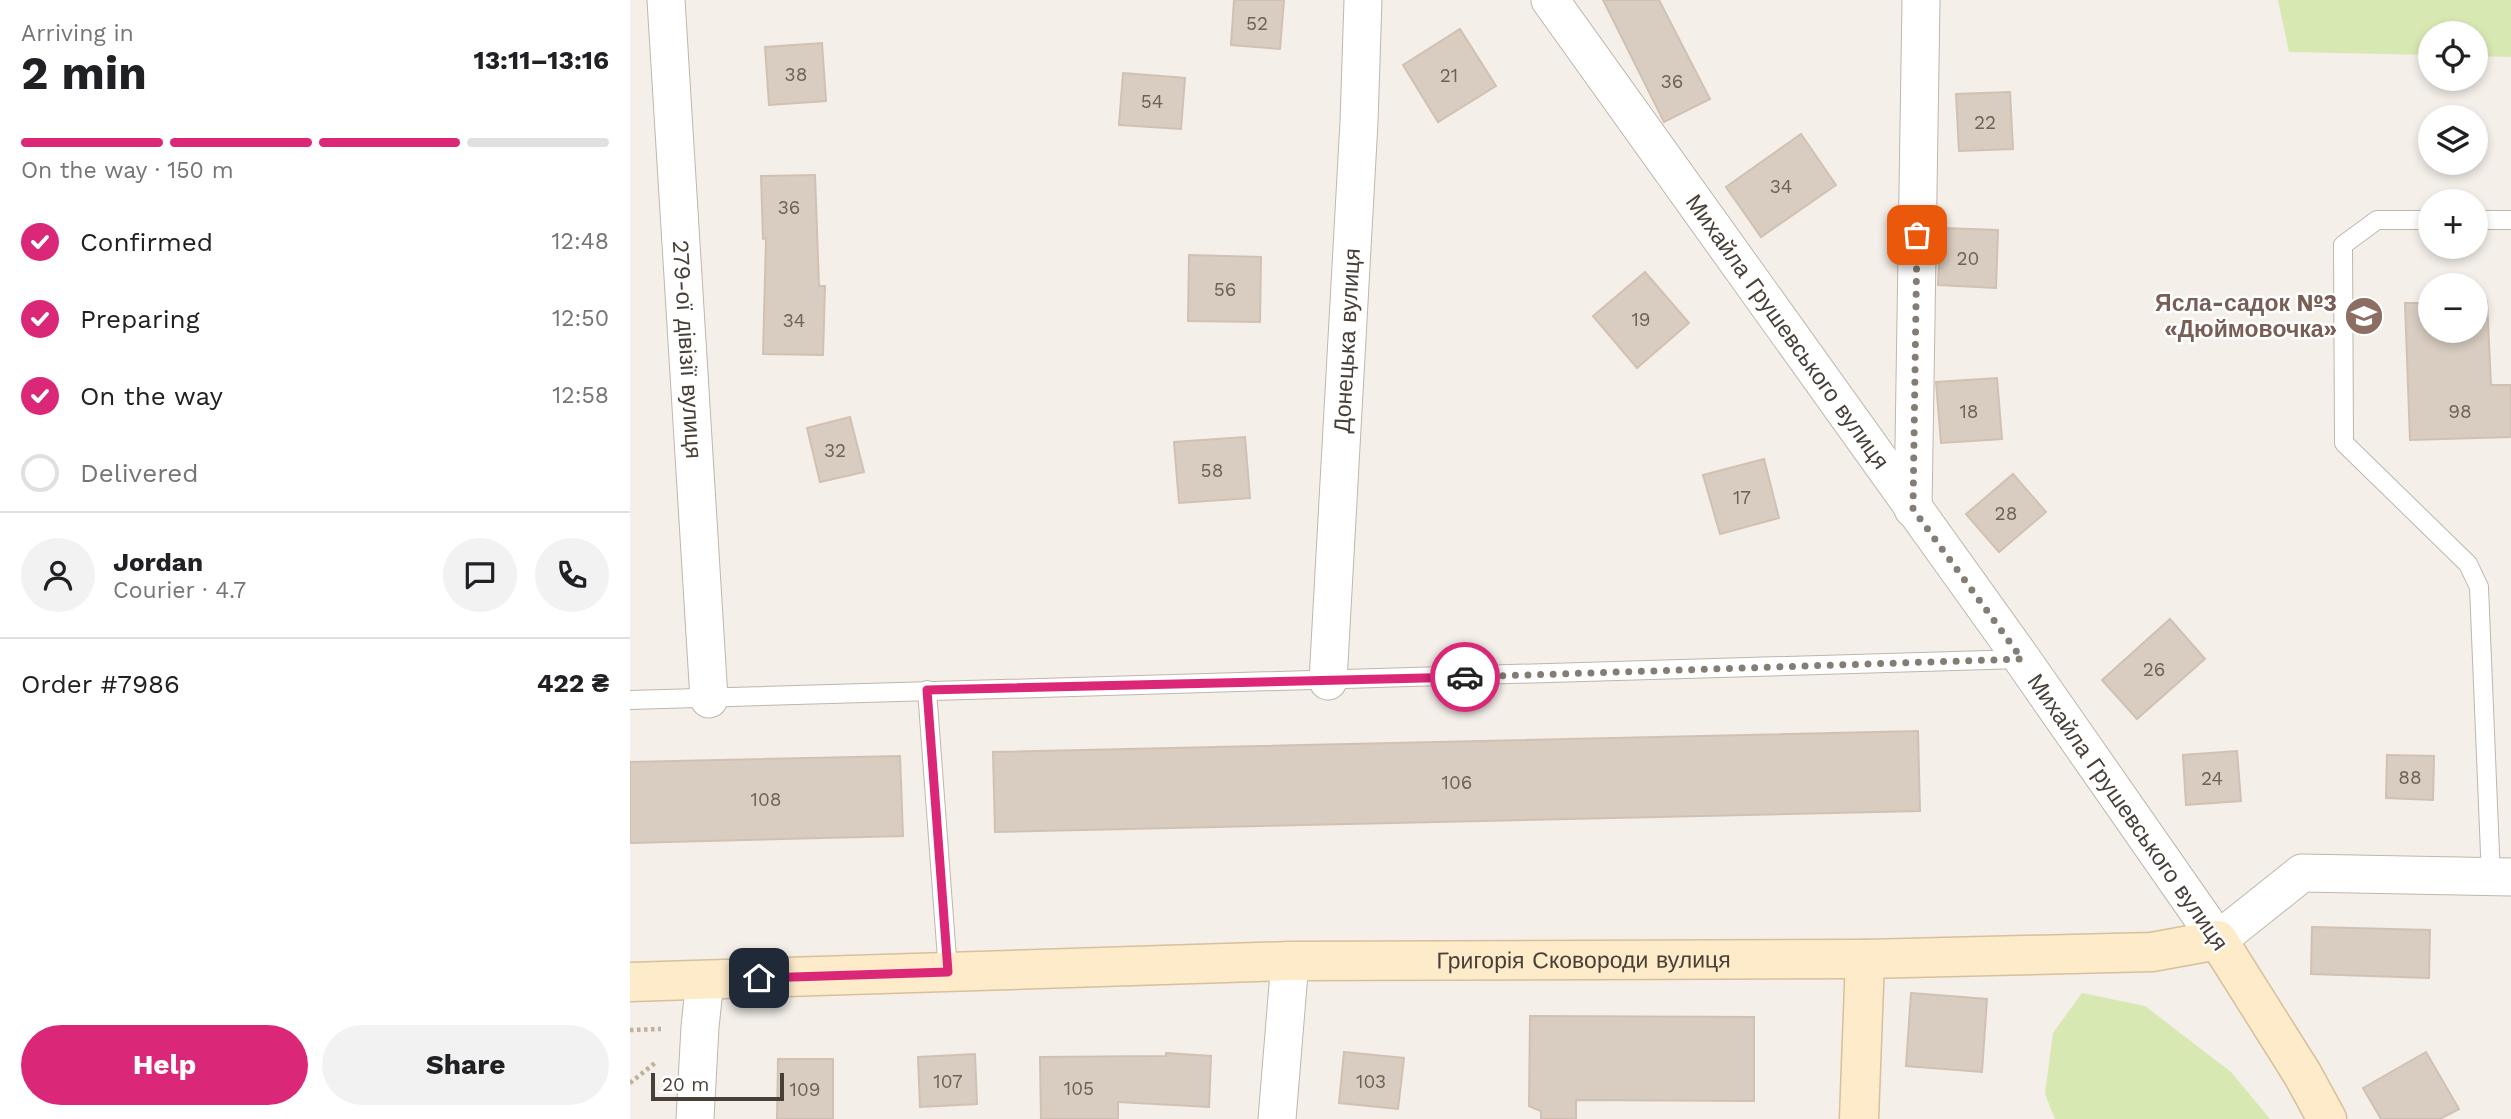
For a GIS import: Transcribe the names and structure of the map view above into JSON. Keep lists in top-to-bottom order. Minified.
{"streets":{"street":["Михайла Грушевського вулиця","Донецька вулиця","279-ої дівізії вулиця","Григорія Сковороди вулиця"]},"crossings":[["Михайла Грушевського вулиця","Григорія Сковороди вулиця"]],"places":{"school or university":["Ясла-садок №3 «Дюймовочка»"]},"house_numbers":["52","38","21","36","54","22","34","36","20","56","19","34","18","98","32","58","17","28","26","88","24","106","108","107","103","105","109"],"scale_bar":"20 m","page":{"heading":["2 min","Arriving in","13:11–13:16"],"panel":["Jordan","Courier · 4.7","Order #7986","422 ₴"],"map_buttons":["+","−"],"bar":"On the way · 150 m","list":[["Confirmed","12:48"],["Preparing","12:50"],["On the way","12:58"],"Delivered"],"buttons":["Help","Share"],"scale":"20 m"}}
